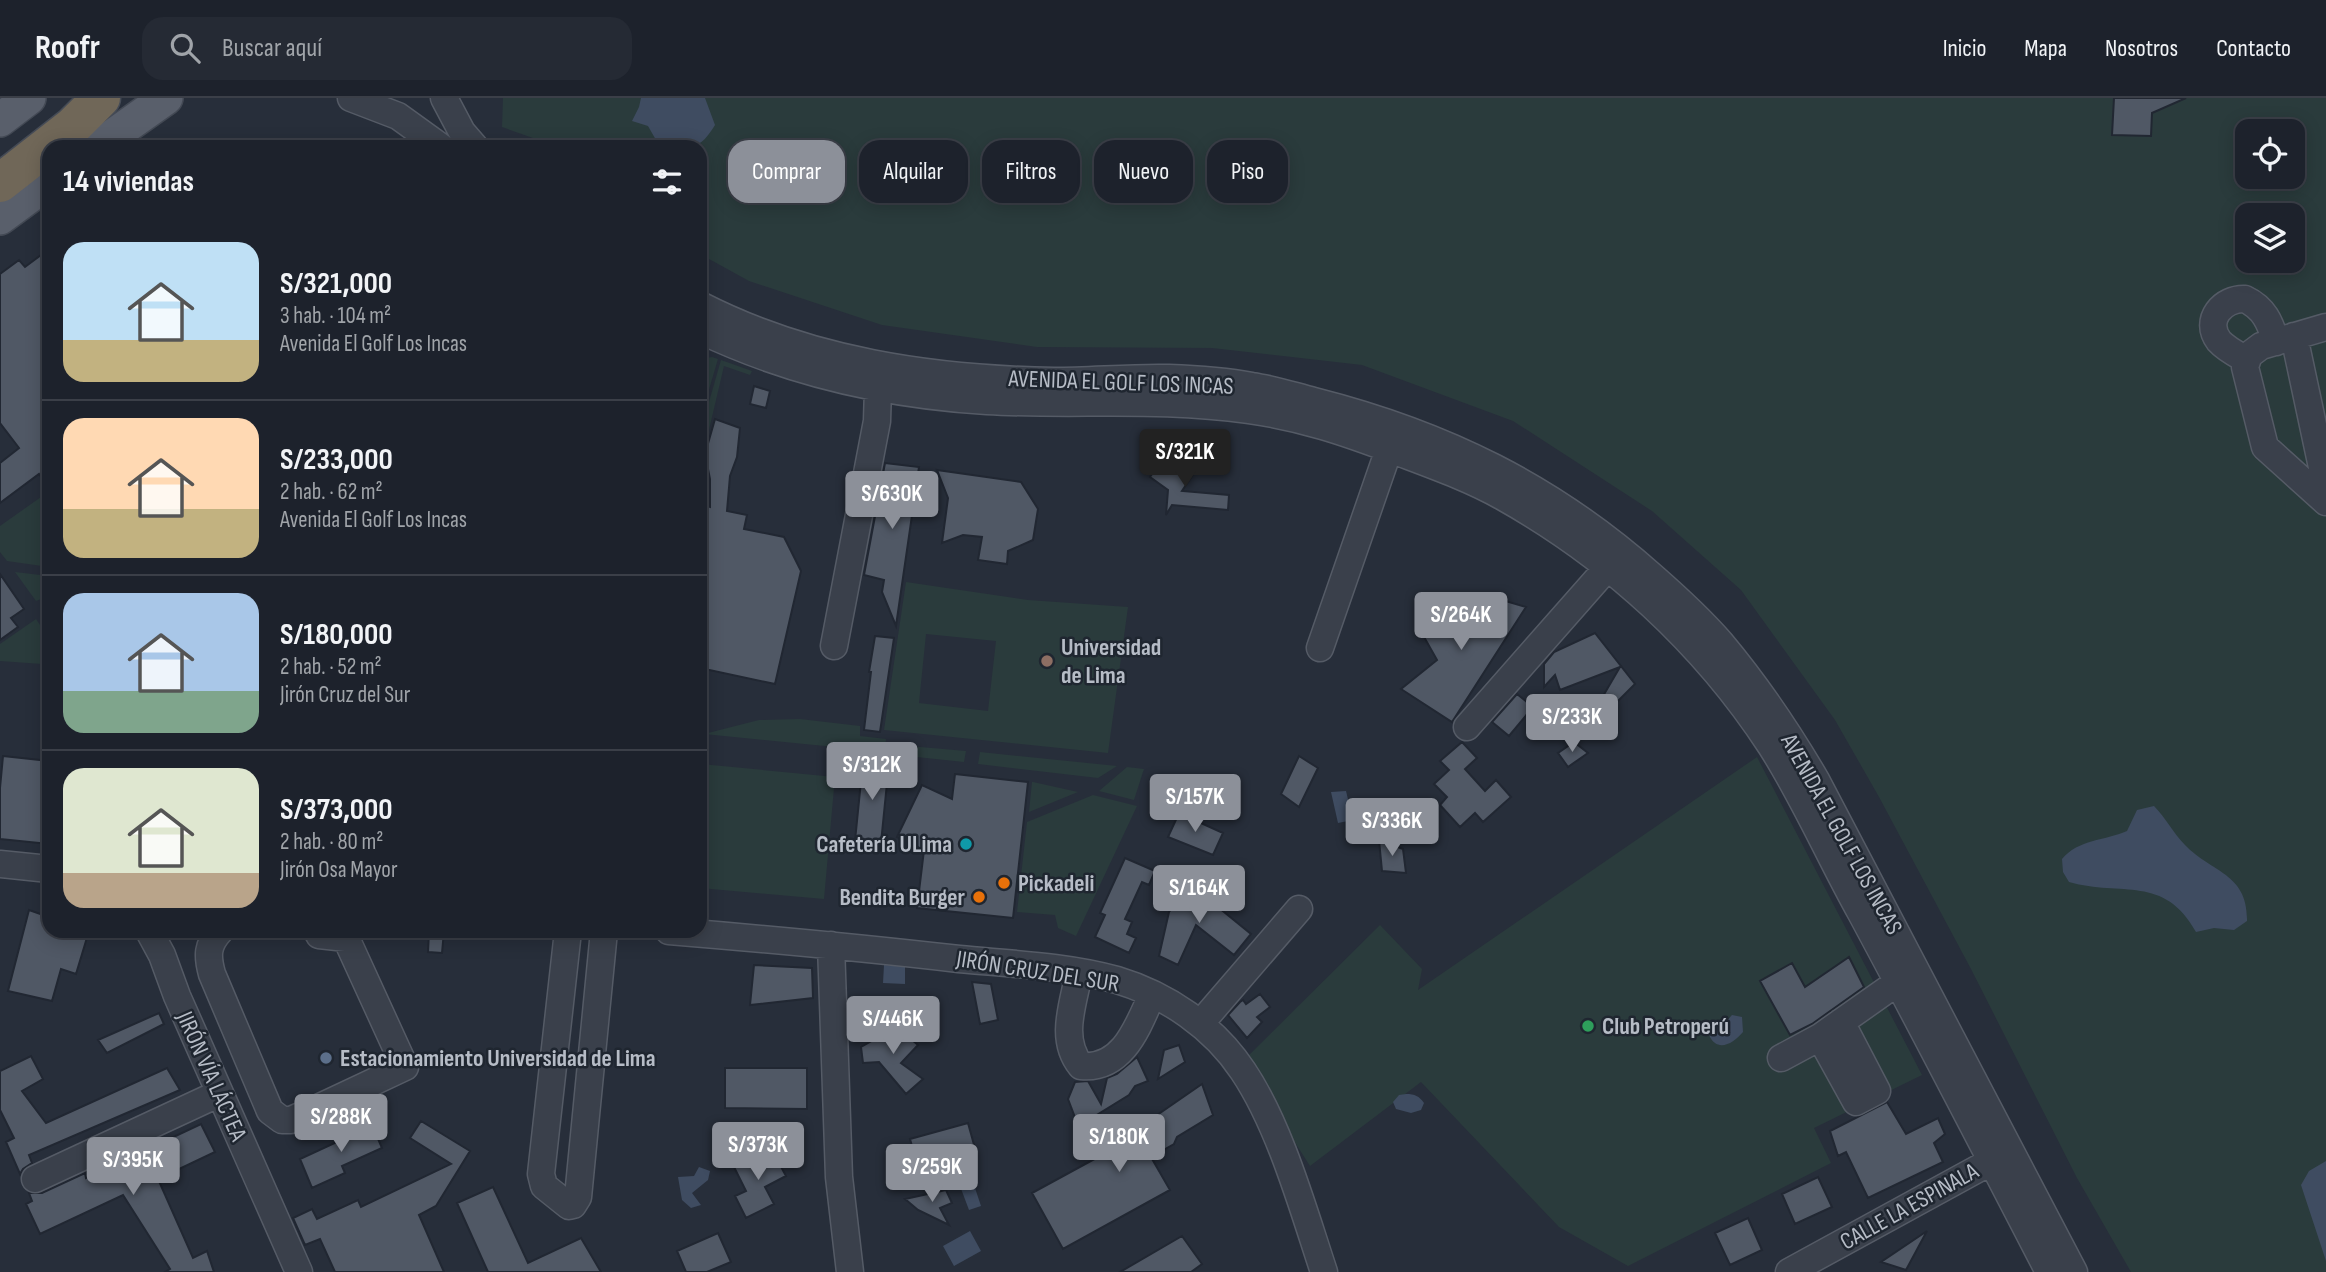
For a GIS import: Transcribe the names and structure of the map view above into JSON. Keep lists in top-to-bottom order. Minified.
{"streets":{"street":["AVENIDA EL GOLF LOS INCAS","JIRÓN CRUZ DEL SUR","JIRÓN VÍA LÁCTEA","CALLE LA ESPINALA"]},"crossings":[["AVENIDA EL GOLF LOS INCAS","CALLE LA ESPINALA"]],"places":["Universidad de Lima","Cafetería ULima","Pickadeli","Bendita Burger","Club Petroperú","Estacionamiento Universidad de Lima"],"page":{"header":"Roofr","search":"Buscar aquí","nav":["Inicio","Mapa","Nosotros","Contacto"],"chip":["Comprar","Alquilar","Filtros","Nuevo","Piso"],"heading":"14 viviendas","list":[{"name":"S/321,000","note":"3 hab. · 104 m² · Avenida El Golf Los Incas"},{"name":"S/233,000","note":"2 hab. · 62 m² · Avenida El Golf Los Incas"},{"name":"S/180,000","note":"2 hab. · 52 m² · Jirón Cruz del Sur"},{"name":"S/373,000","note":"2 hab. · 80 m² · Jirón Osa Mayor"}],"price":["S/321K","S/630K","S/264K","S/233K","S/312K","S/157K","S/336K","S/164K","S/446K","S/288K","S/180K","S/373K","S/395K","S/259K"]}}
